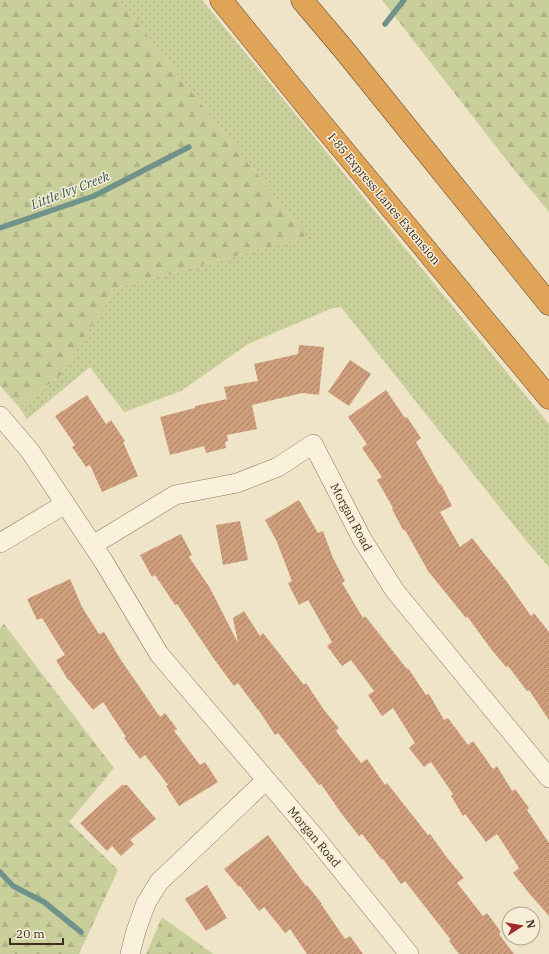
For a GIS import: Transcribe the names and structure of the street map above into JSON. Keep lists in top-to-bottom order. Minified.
{"streets":{"highway":["I-85 Express Lanes Extension"],"street":["Morgan Road"]},"water":["Little Ivy Creek"],"scale_bar":"20 m","north":"right"}
